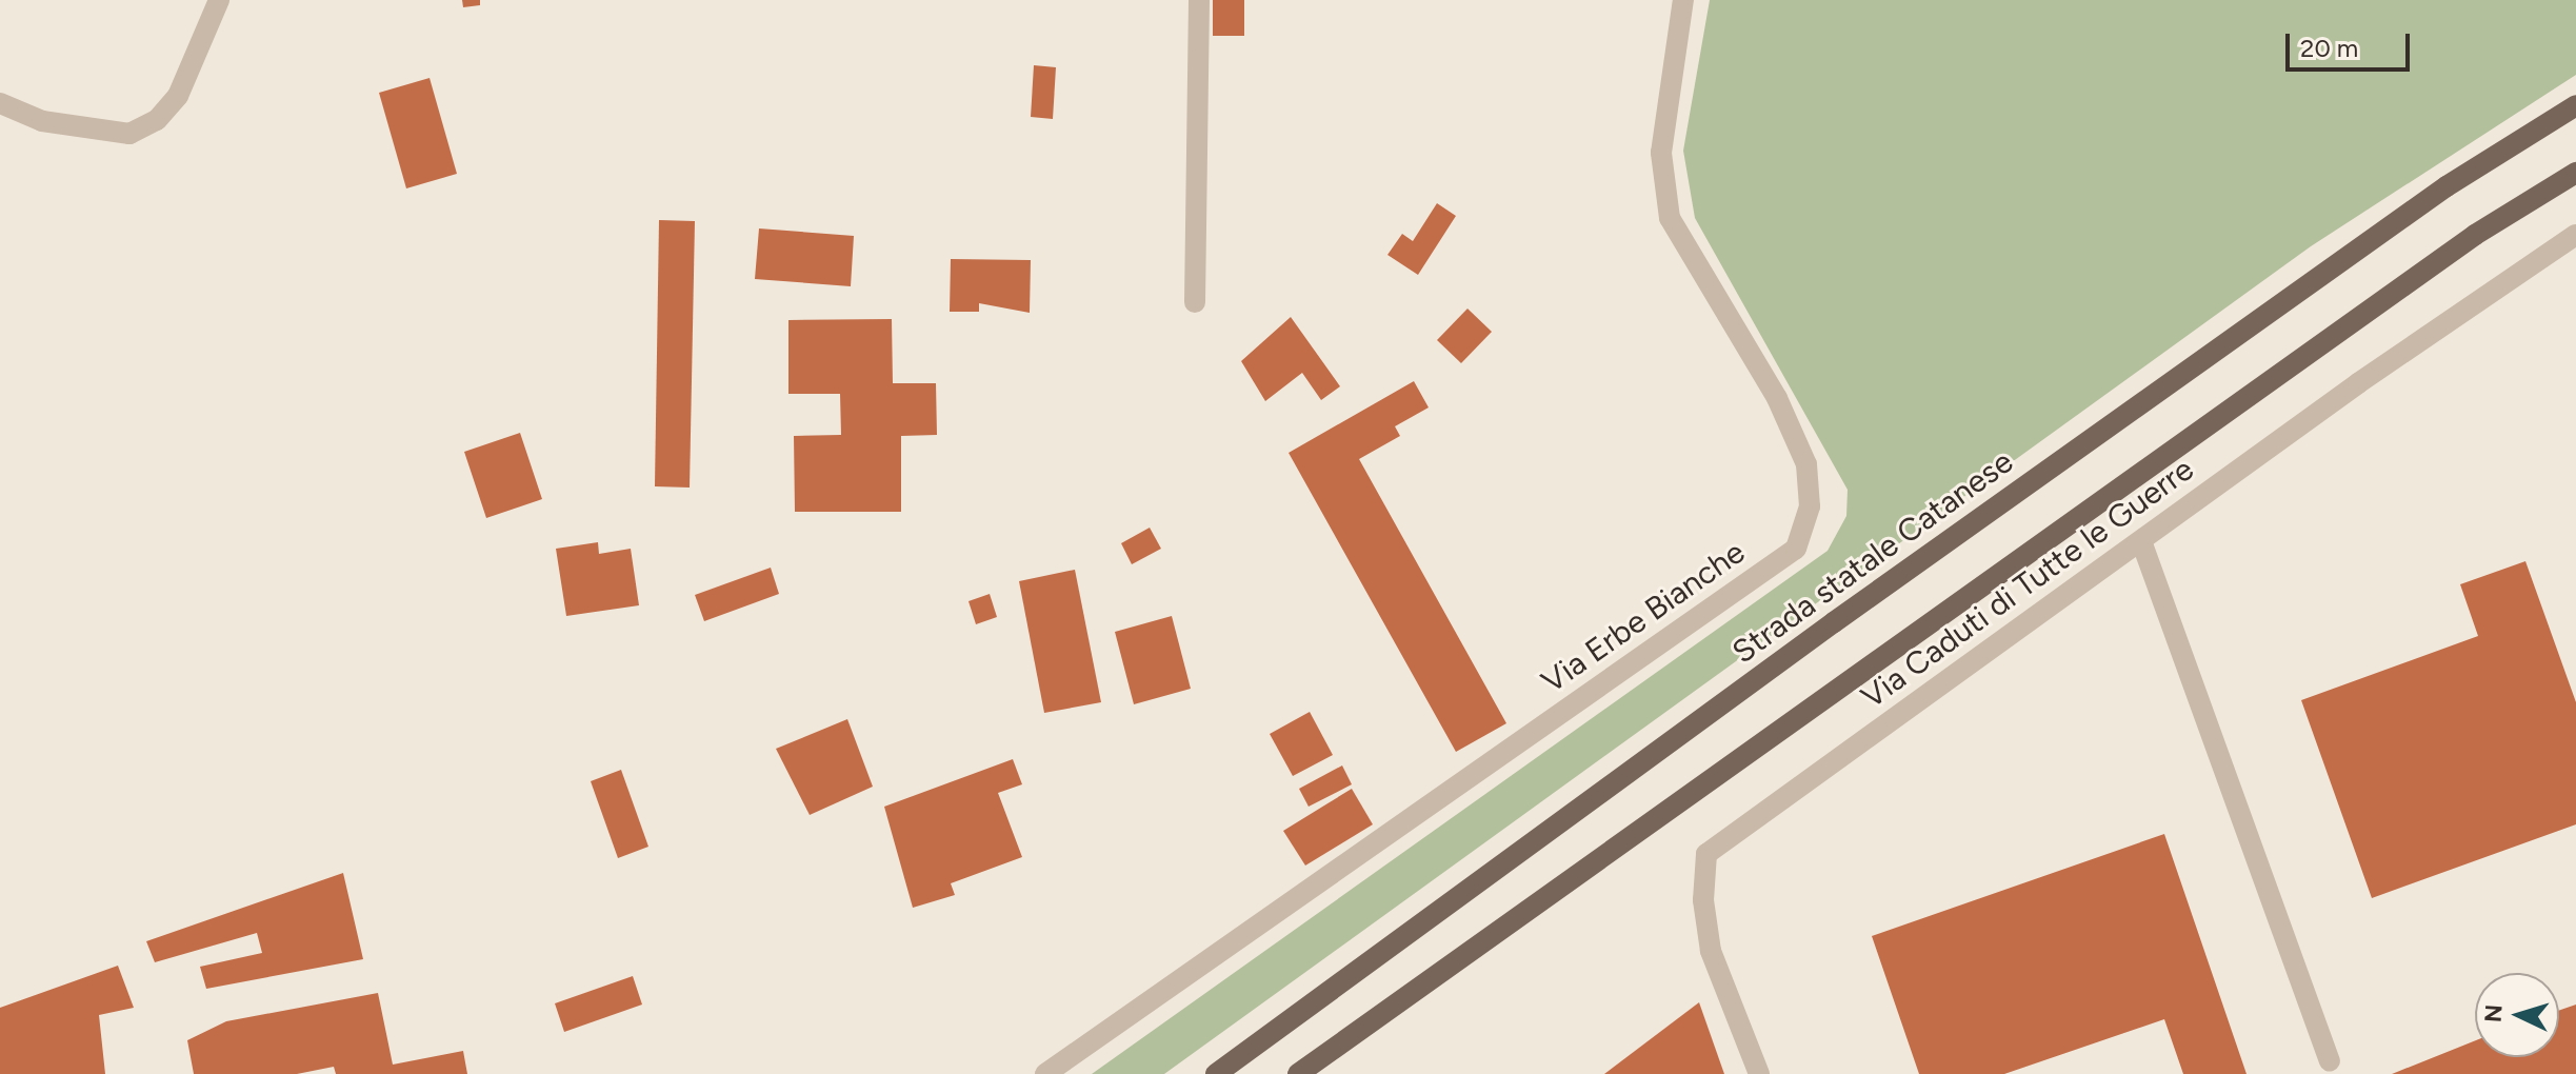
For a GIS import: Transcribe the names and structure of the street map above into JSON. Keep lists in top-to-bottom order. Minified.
{"streets":{"main road":["Strada statale Catanese"],"street":["Via Caduti di Tutte le Guerre","Via Erbe Bianche"]},"scale_bar":"20 m","north":"left"}
